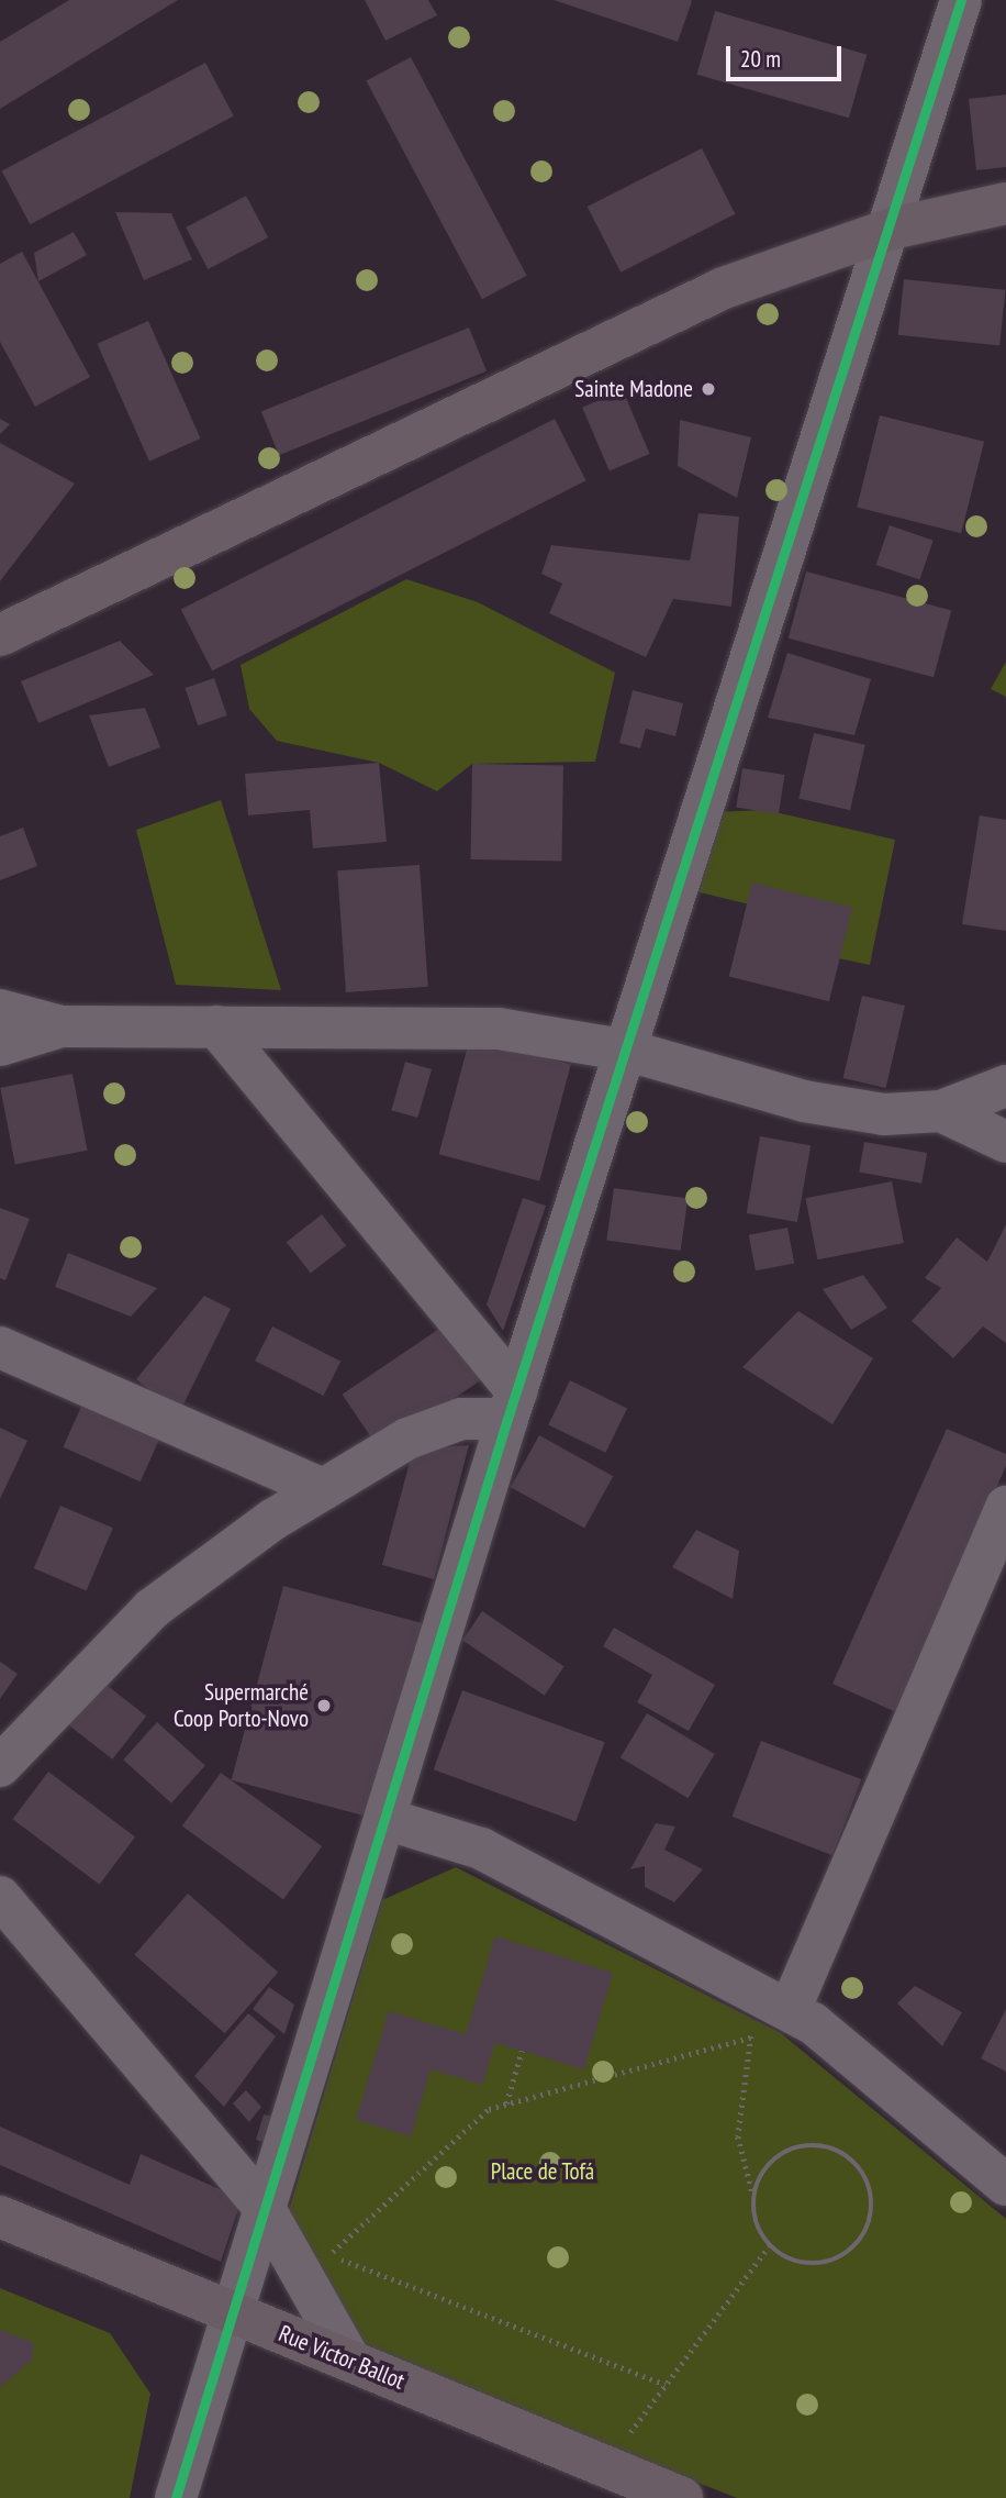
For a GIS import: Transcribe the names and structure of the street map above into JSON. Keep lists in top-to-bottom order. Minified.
{"streets":{"main road":["Rue Victor Ballot"]},"parks":["Place de Tofá"],"places":["Sainte Madone","Supermarché Coop Porto-Novo"],"scale_bar":"20 m"}
